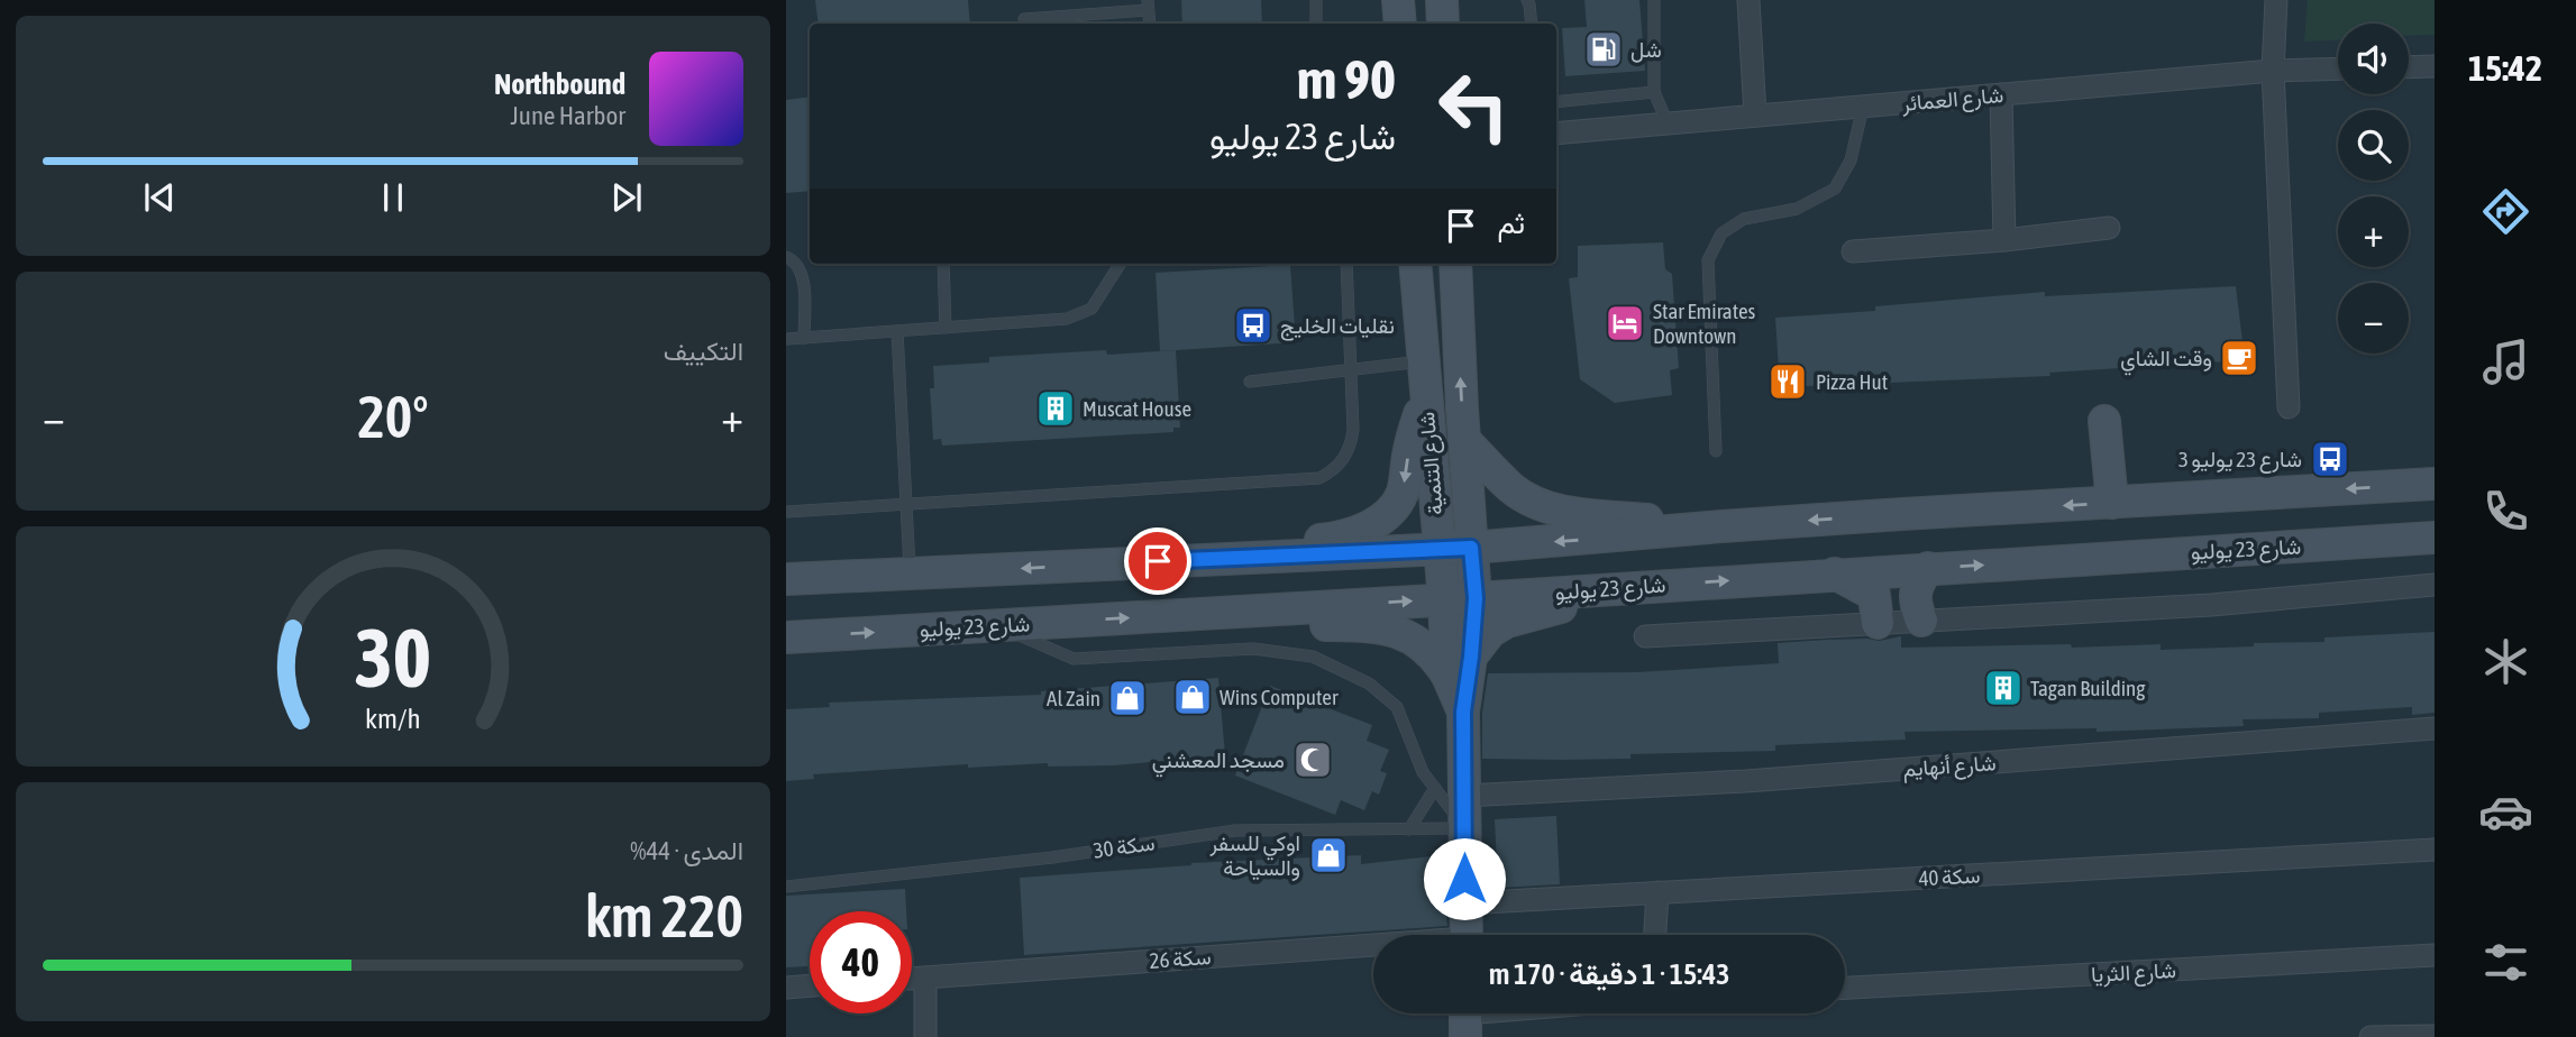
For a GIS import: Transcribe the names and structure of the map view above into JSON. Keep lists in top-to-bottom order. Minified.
{"streets":{"main road":["شارع التنمية","شارع 23 يوليو"],"street":["شارع العمائر","شارع أنهايم","سكة 40","سكة 26","شارع الثريا"],"lane":["سكة 30"]},"crossings":[["شارع التنمية","شارع 23 يوليو"],["شارع التنمية","شارع أنهايم"],["شارع التنمية","سكة 30"],["شارع التنمية","سكة 40"]],"places":{"fuel station":["شل"],"hotel":["Star Emirates Downtown"],"bus stop":["نقليات الخليج","شارع 23 يوليو 3"],"cafe":["وقت الشاي"],"restaurant":["Pizza Hut"],"building":["Muscat House","Tagan Building"],"shop":["Wins Computer","Al Zain","اوكي للسفر والسياحة"],"mosque":["مسجد المعشني"]},"page":{"tabs":"15:42","map_buttons":["+","−"],"turn":["90 m","شارع 23 يوليو"],"song":["Northbound","June Harbor"],"then":"ثم","tile":["التكييف",["المدى · 44%","220 km"]],"heat":["−","20°","+"],"limit":"40","trip":"15:43 · 1 دقيقة · 170 m","gauge":["30","km/h"]}}
